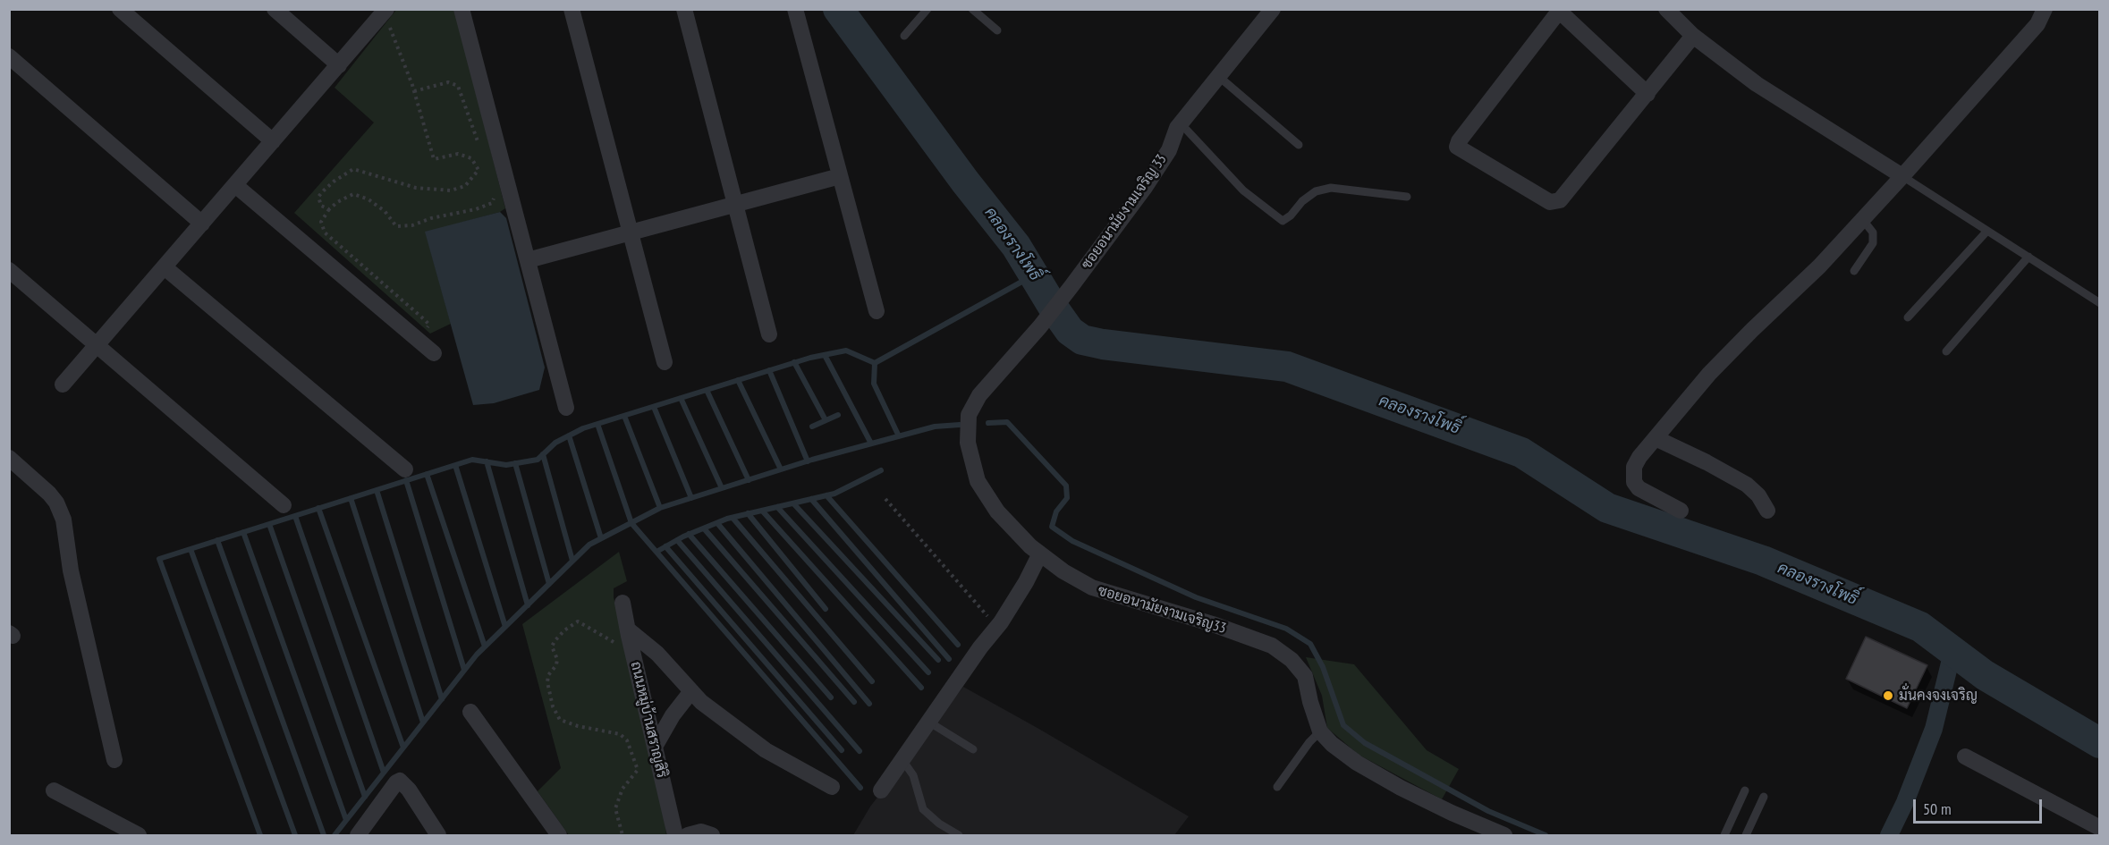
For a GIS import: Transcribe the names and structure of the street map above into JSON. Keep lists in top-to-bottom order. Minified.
{"streets":{"street":["ซอยอนามัยงามเจริญ 33","ซอยอนามัยงามเจริญ33","ถนนหมู่บ้านสราญสิริ"]},"crossings":[["ซอยอนามัยงามเจริญ 33","ซอยอนามัยงามเจริญ33"]],"water":["คลองรางโพธิ์"],"places":["มั่นคงจงเจริญ"],"scale_bar":"50 m"}
